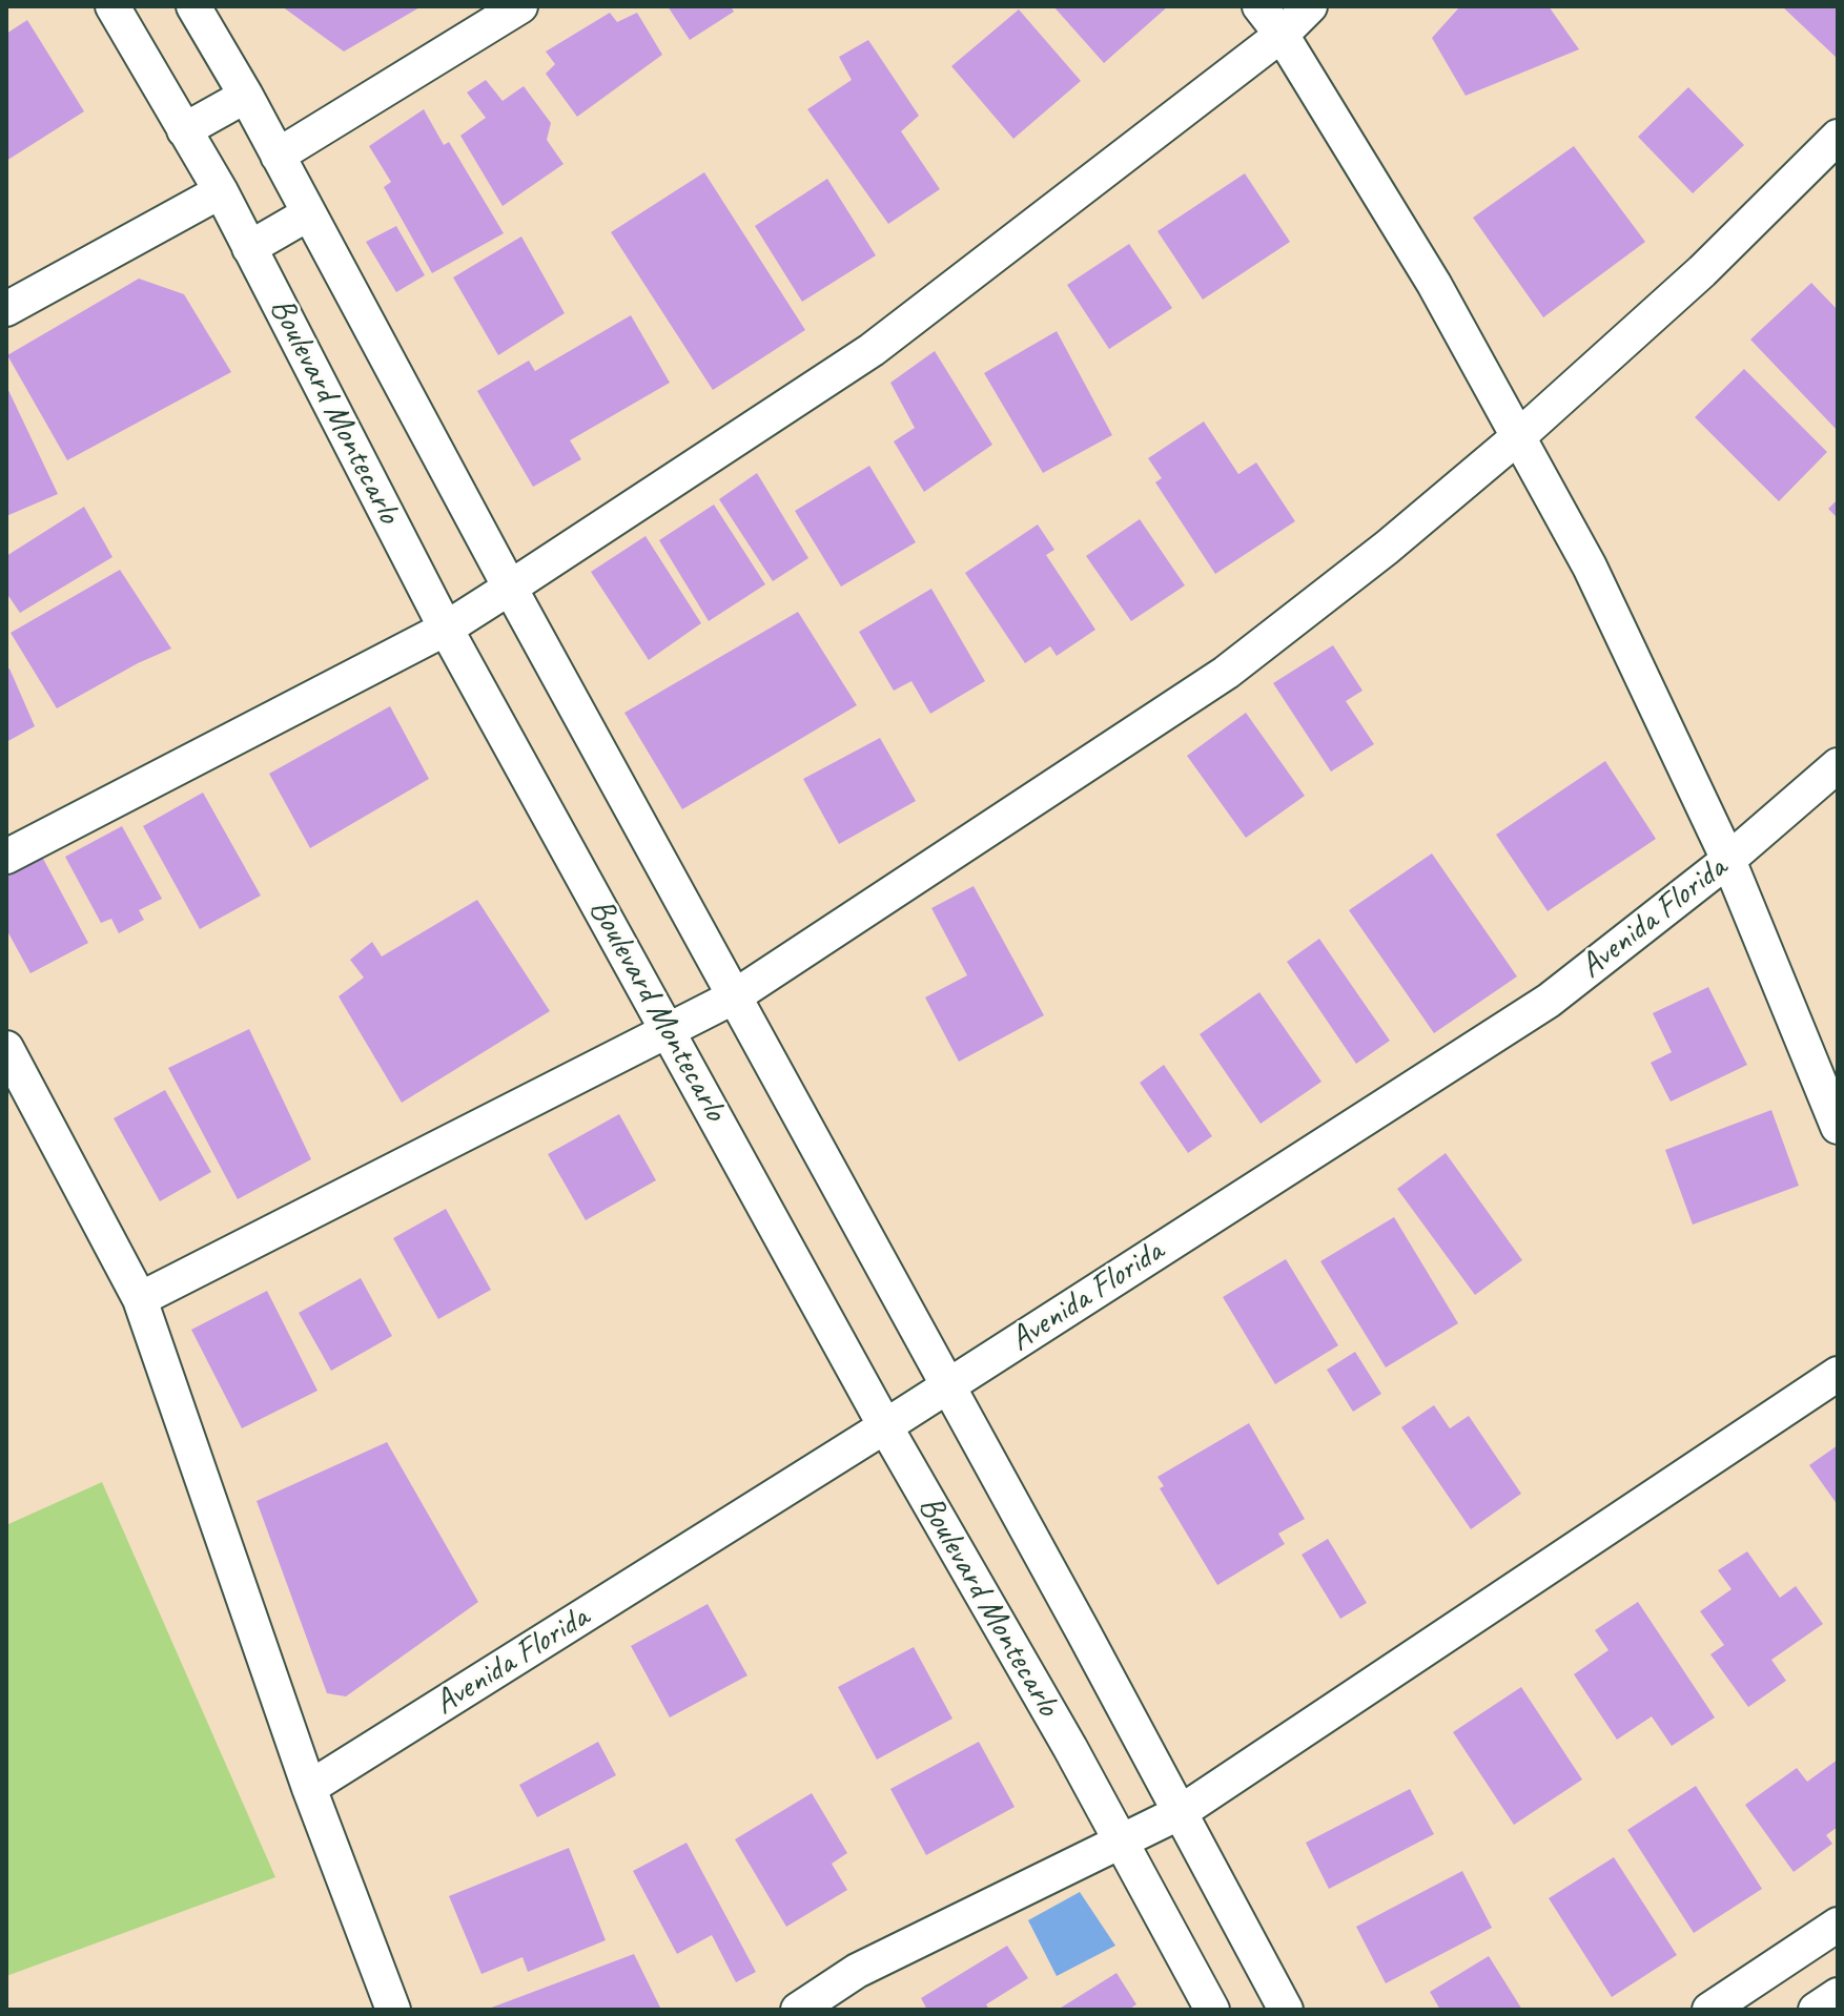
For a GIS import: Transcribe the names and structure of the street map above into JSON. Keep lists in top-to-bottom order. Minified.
{"streets":{"street":["Boulevard Montecarlo","Avenida Florida"]},"crossings":[["Boulevard Montecarlo","Avenida Florida"]]}
